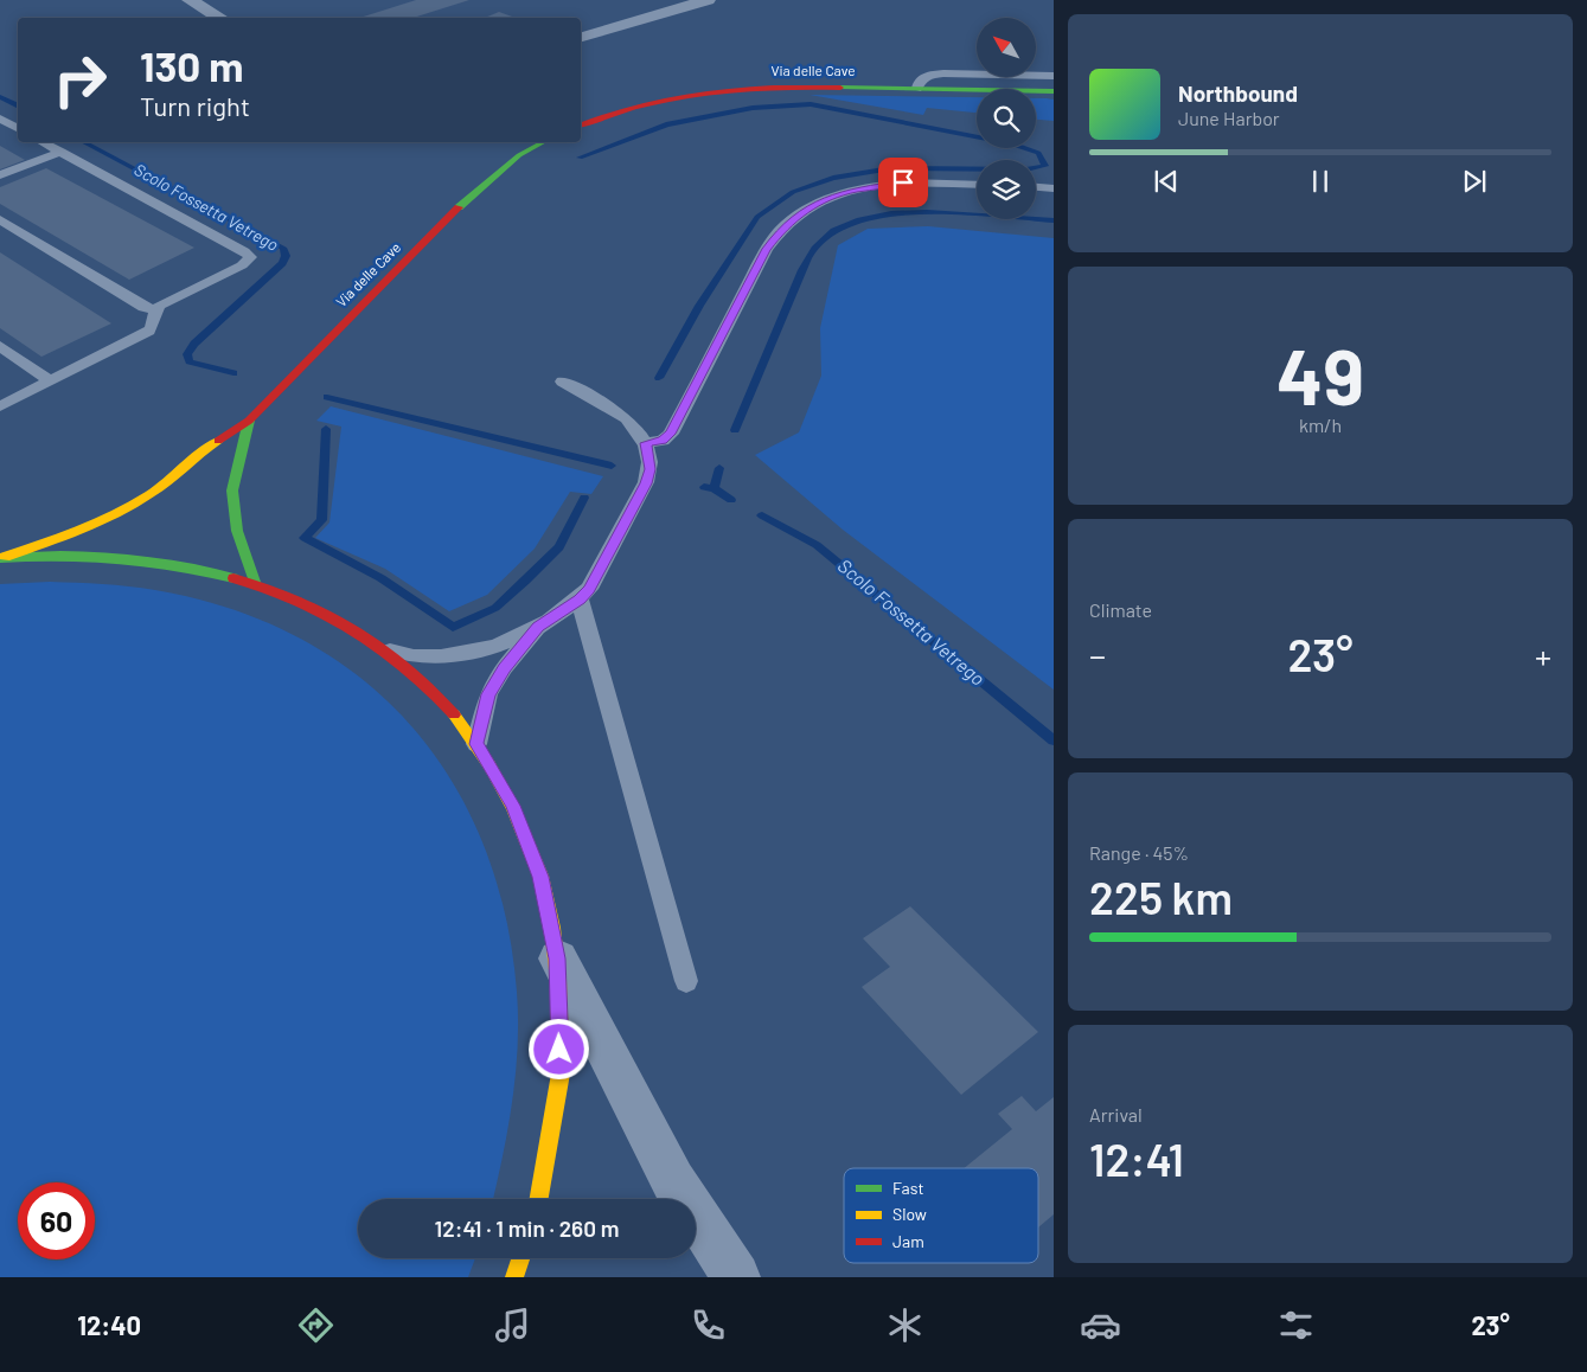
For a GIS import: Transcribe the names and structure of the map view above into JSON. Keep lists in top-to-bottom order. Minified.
{"streets":{"main road":["Via delle Cave"]},"water":["Scolo Fossetta Vetrego"],"legend":["Fast","Slow","Jam"],"north":"top left","page":{"turn":["130 m","Turn right"],"song":["Northbound","June Harbor"],"tile":[["49","km/h"],"Climate",["Range · 45%","225 km"],["Arrival","12:41"]],"heat":["−","23°","+"],"limit":"60","trip":"12:41 · 1 min · 260 m","tabs":["12:40","23°"]}}
